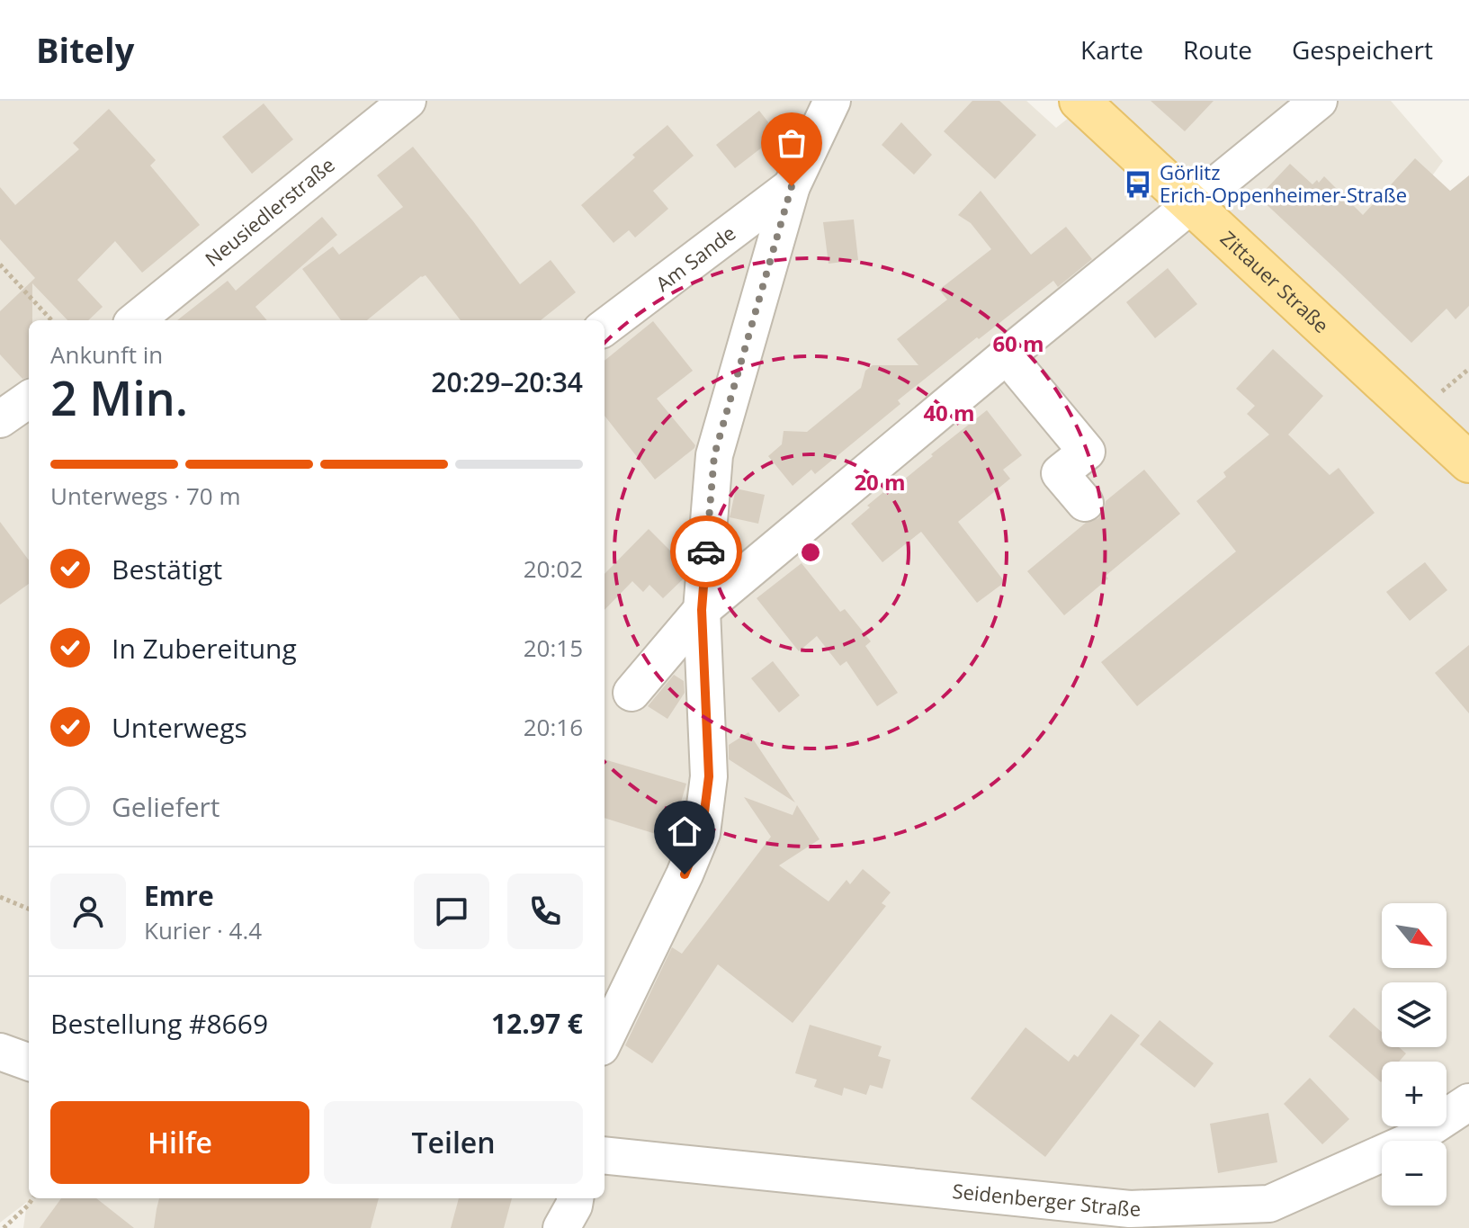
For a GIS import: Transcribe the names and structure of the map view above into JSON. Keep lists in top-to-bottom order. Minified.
{"streets":{"main road":["Zittauer Straße"],"street":["Neusiedlerstraße","Am Sande","Seidenberger Straße"]},"places":{"bus stop":["Görlitz Erich-Oppenheimer-Straße"]},"north":"bottom right","page":{"header":"Bitely","nav":["Karte","Route","Gespeichert"],"heading":["2 Min.","Ankunft in","20:29–20:34"],"panel":["Emre","Kurier · 4.4","Bestellung #8669","12.97 €"],"bar":"Unterwegs · 70 m","list":[["Bestätigt","20:02"],["In Zubereitung","20:15"],["Unterwegs","20:16"],"Geliefert"],"map_buttons":["+","−"],"buttons":["Hilfe","Teilen"]},"rings":["60 m","40 m","20 m"]}
